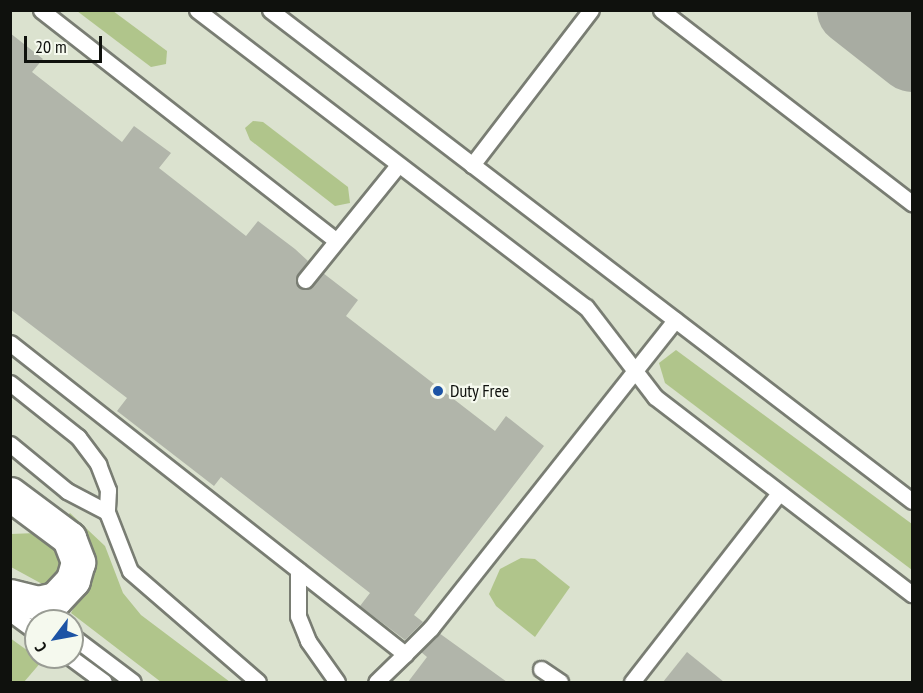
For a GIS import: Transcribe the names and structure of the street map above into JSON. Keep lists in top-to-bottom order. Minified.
{"places":["Duty Free"],"scale_bar":"20 m","north":"bottom left"}
